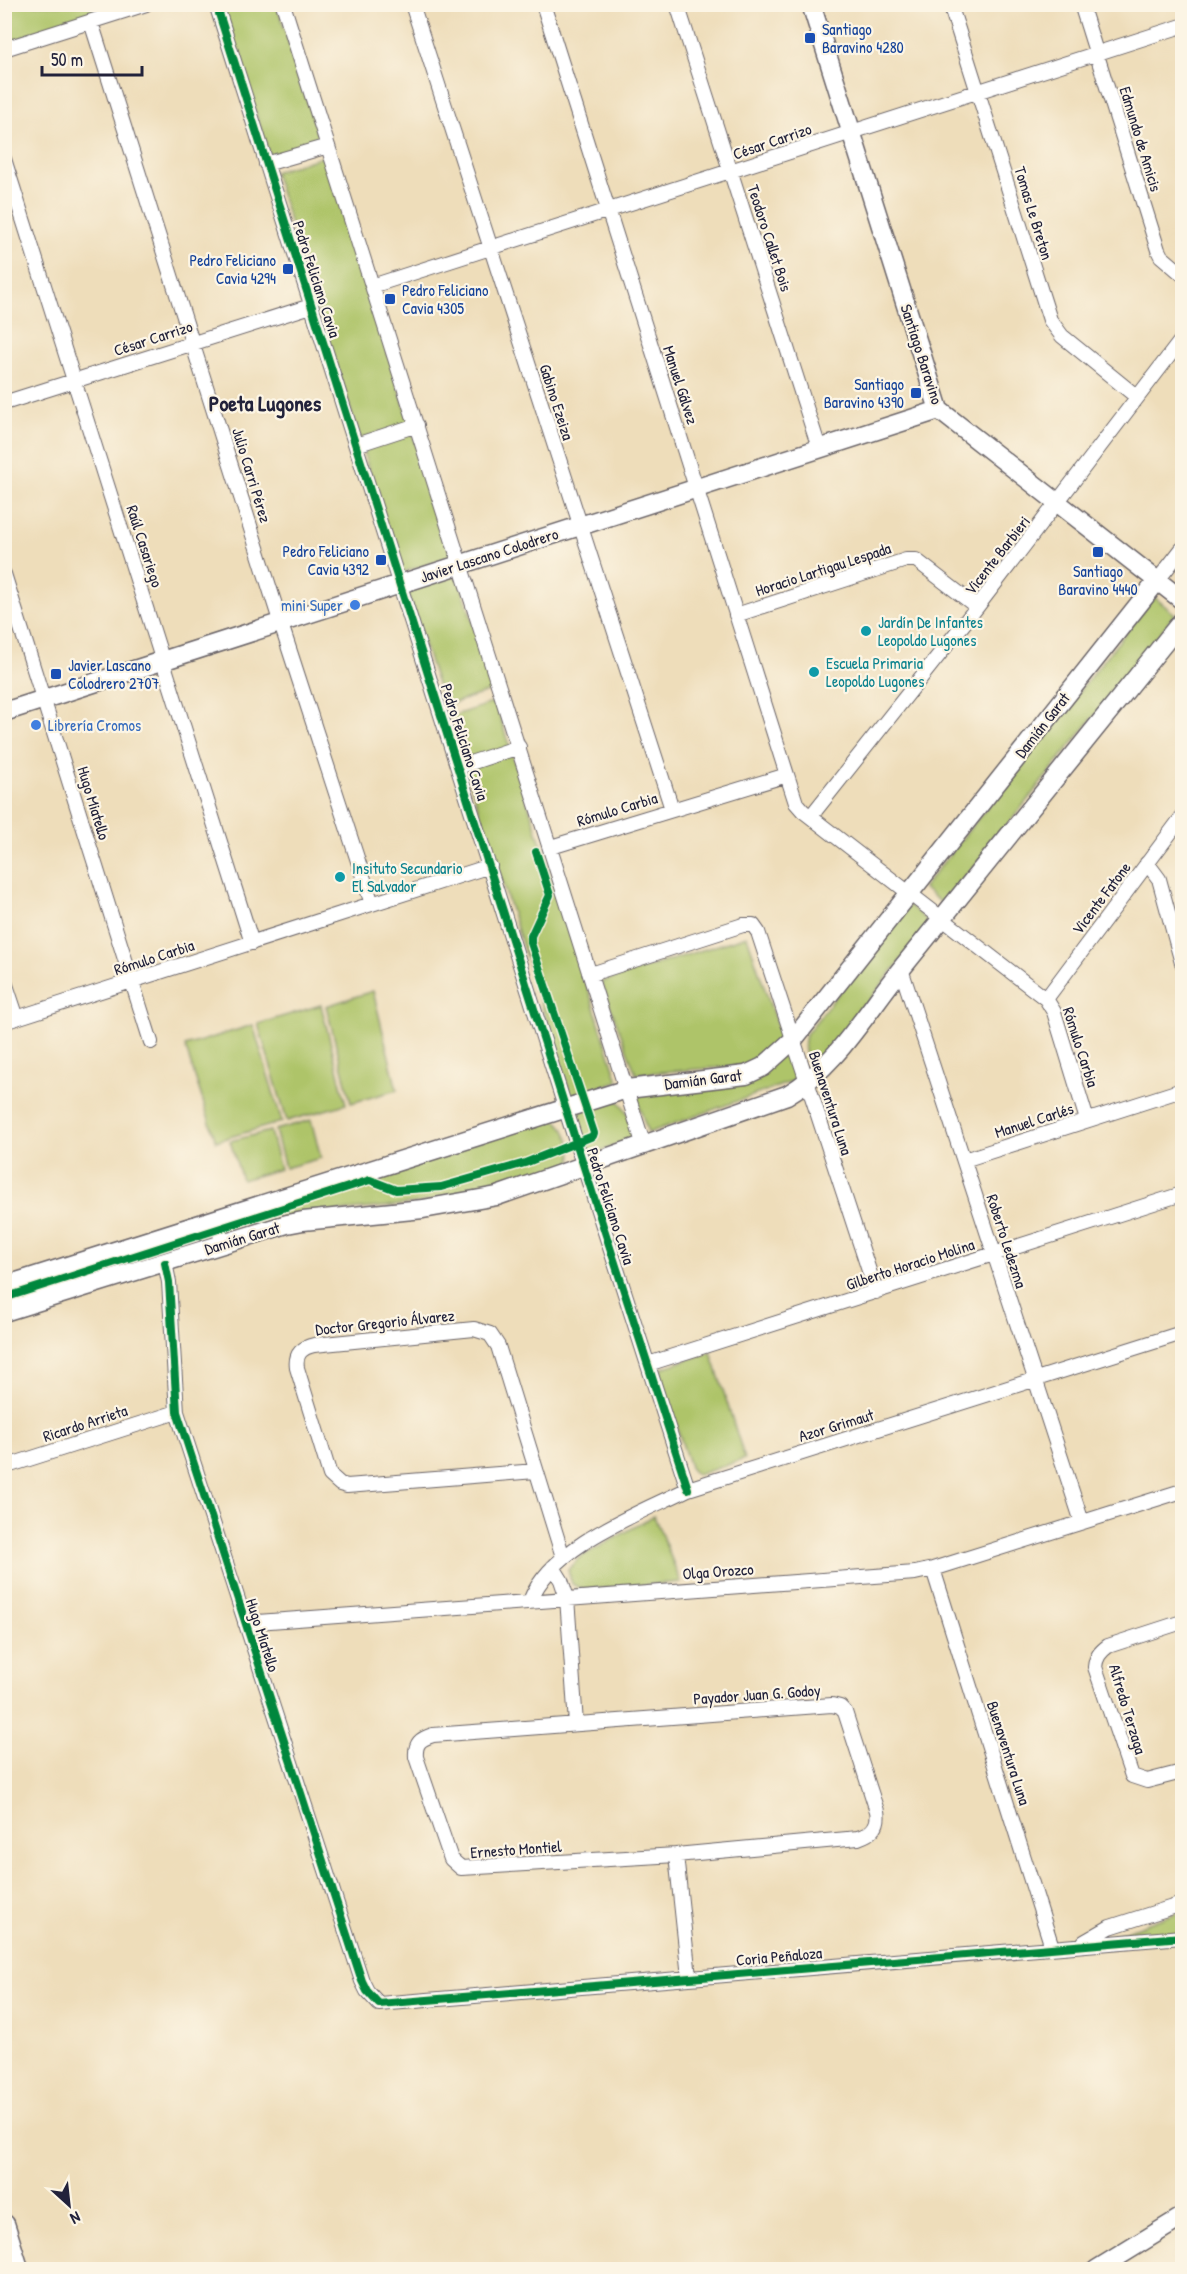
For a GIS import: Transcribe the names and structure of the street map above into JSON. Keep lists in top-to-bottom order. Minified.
{"streets":{"main road":["Santiago Baravino","Javier Lascano Colodrero","Damián Garat"],"street":["Edmundo de Amicis","César Carrizo","Tomas Le Breton","Teodoro Callet Bois","Pedro Feliciano Cavia","Manuel Gálvez","Gabino Ezeiza","Julio Carri Pérez","Raúl Casariego","Vicente Barbieri","Horacio Lartigau Lespada","Hugo Miatello","Rómulo Carbia","Vicente Fatone","Buenaventura Luna","Manuel Carlés","Roberto Ledezma","Gilberto Horacio Molina","Doctor Gregorio Álvarez","Ricardo Arrieta","Azor Grimaut","Olga Orozco","Payador Juan G. Godoy","Alfredo Terzaga","Ernesto Montiel","Coria Peñaloza"]},"crossings":[["Edmundo de Amicis","César Carrizo"],["César Carrizo","Tomas Le Breton"],["César Carrizo","Teodoro Callet Bois"],["César Carrizo","Pedro Feliciano Cavia"],["César Carrizo","Santiago Baravino"],["César Carrizo","Manuel Gálvez"],["César Carrizo","Gabino Ezeiza"],["César Carrizo","Julio Carri Pérez"],["César Carrizo","Raúl Casariego"],["Tomas Le Breton","Vicente Barbieri"],["Teodoro Callet Bois","Javier Lascano Colodrero"],["Pedro Feliciano Cavia","Javier Lascano Colodrero"],["Pedro Feliciano Cavia","Damián Garat"],["Pedro Feliciano Cavia","Rómulo Carbia"],["Pedro Feliciano Cavia","Gilberto Horacio Molina"],["Pedro Feliciano Cavia","Azor Grimaut"],["Santiago Baravino","Javier Lascano Colodrero"],["Santiago Baravino","Vicente Barbieri"],["Santiago Baravino","Damián Garat"],["Manuel Gálvez","Javier Lascano Colodrero"],["Manuel Gálvez","Horacio Lartigau Lespada"],["Manuel Gálvez","Rómulo Carbia"],["Gabino Ezeiza","Javier Lascano Colodrero"],["Gabino Ezeiza","Rómulo Carbia"],["Julio Carri Pérez","Javier Lascano Colodrero"],["Julio Carri Pérez","Rómulo Carbia"],["Raúl Casariego","Javier Lascano Colodrero"],["Raúl Casariego","Rómulo Carbia"],["Javier Lascano Colodrero","Hugo Miatello"],["Vicente Barbieri","Horacio Lartigau Lespada"],["Vicente Barbieri","Rómulo Carbia"],["Damián Garat","Hugo Miatello"],["Damián Garat","Rómulo Carbia"],["Damián Garat","Buenaventura Luna"],["Damián Garat","Roberto Ledezma"],["Hugo Miatello","Rómulo Carbia"],["Hugo Miatello","Ricardo Arrieta"],["Hugo Miatello","Olga Orozco"],["Hugo Miatello","Coria Peñaloza"],["Rómulo Carbia","Vicente Fatone"],["Rómulo Carbia","Manuel Carlés"],["Buenaventura Luna","Gilberto Horacio Molina"],["Buenaventura Luna","Olga Orozco"],["Buenaventura Luna","Coria Peñaloza"],["Manuel Carlés","Roberto Ledezma"],["Roberto Ledezma","Gilberto Horacio Molina"],["Roberto Ledezma","Azor Grimaut"],["Roberto Ledezma","Olga Orozco"],["Doctor Gregorio Álvarez","Azor Grimaut"],["Azor Grimaut","Olga Orozco"],["Payador Juan G. Godoy","Ernesto Montiel"]],"districts":["Poeta Lugones"],"places":{"transit":["Santiago Baravino 4280","Pedro Feliciano Cavia 4294","Pedro Feliciano Cavia 4305","Santiago Baravino 4390","Santiago Baravino 4440","Pedro Feliciano Cavia 4392","Javier Lascano Colodrero 2707"],"other":["mini Super","Jardín De Infantes Leopoldo Lugones","Escuela Primaria Leopoldo Lugones","Librería Cromos","Insituto Secundario El Salvador"]},"scale_bar":"50 m","north":"bottom right"}
